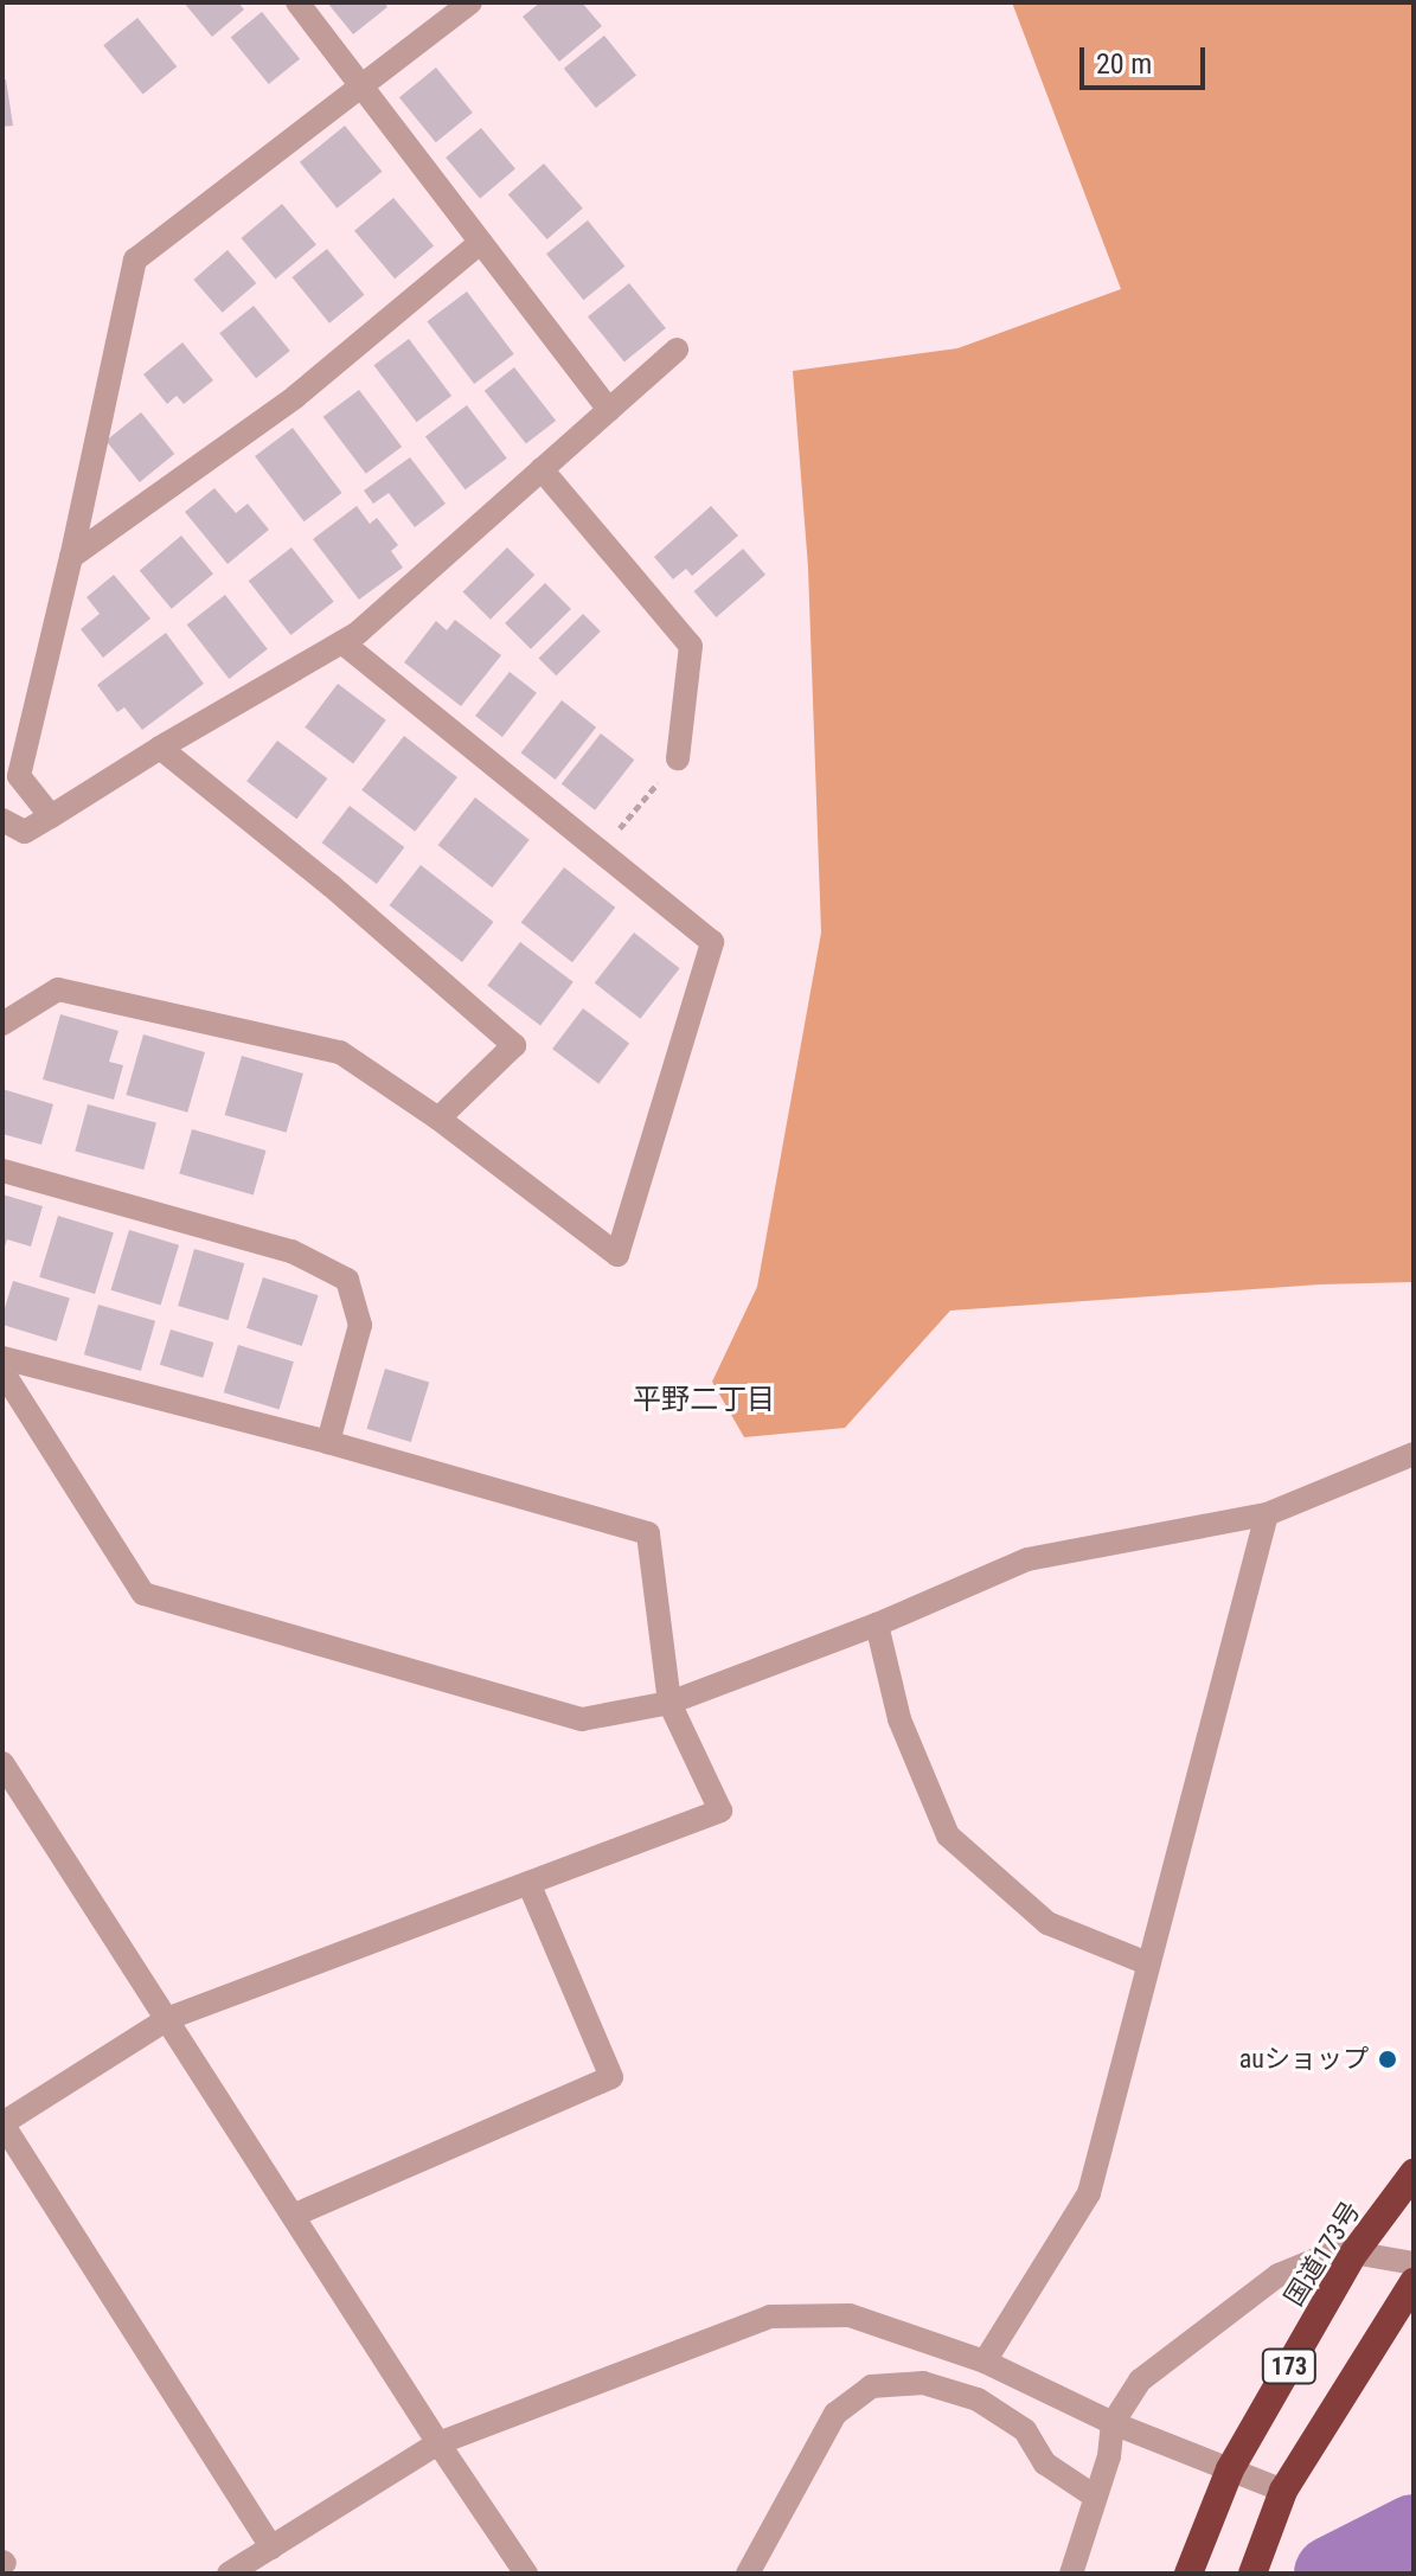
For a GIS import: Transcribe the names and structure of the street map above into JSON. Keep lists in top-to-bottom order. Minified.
{"streets":{"highway":["国道173号","173"]},"districts":["平野二丁目"],"places":["auショップ"],"scale_bar":"20 m"}
